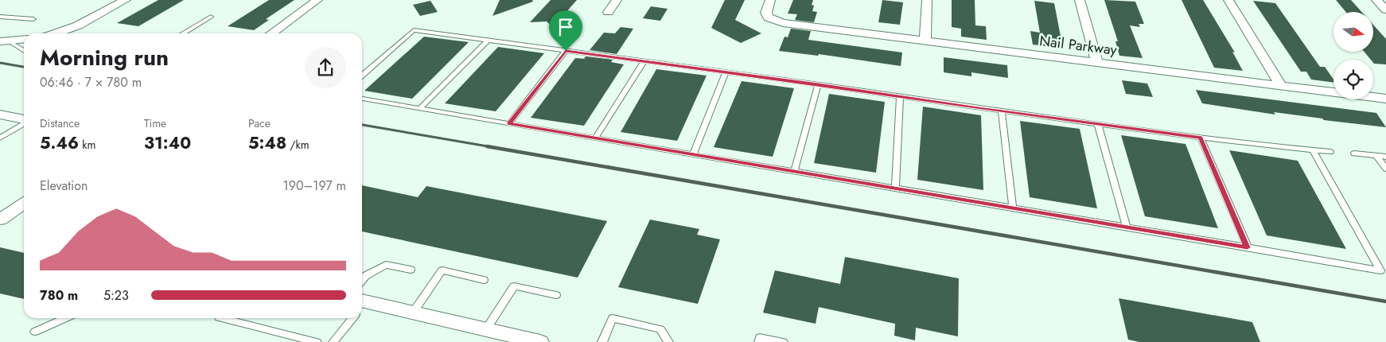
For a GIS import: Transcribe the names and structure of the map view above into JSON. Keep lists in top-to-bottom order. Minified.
{"streets":{"street":["Nail Parkway"]},"north":"right","page":{"heading":["Morning run","06:46 · 7 × 780 m"],"stats":[["Distance","5.46 km"],["Time","31:40"],["Pace","5:48 /km"]],"chart":["Elevation","190–197 m"],"list":[{"name":"780 m","note":"5:23"}]}}
